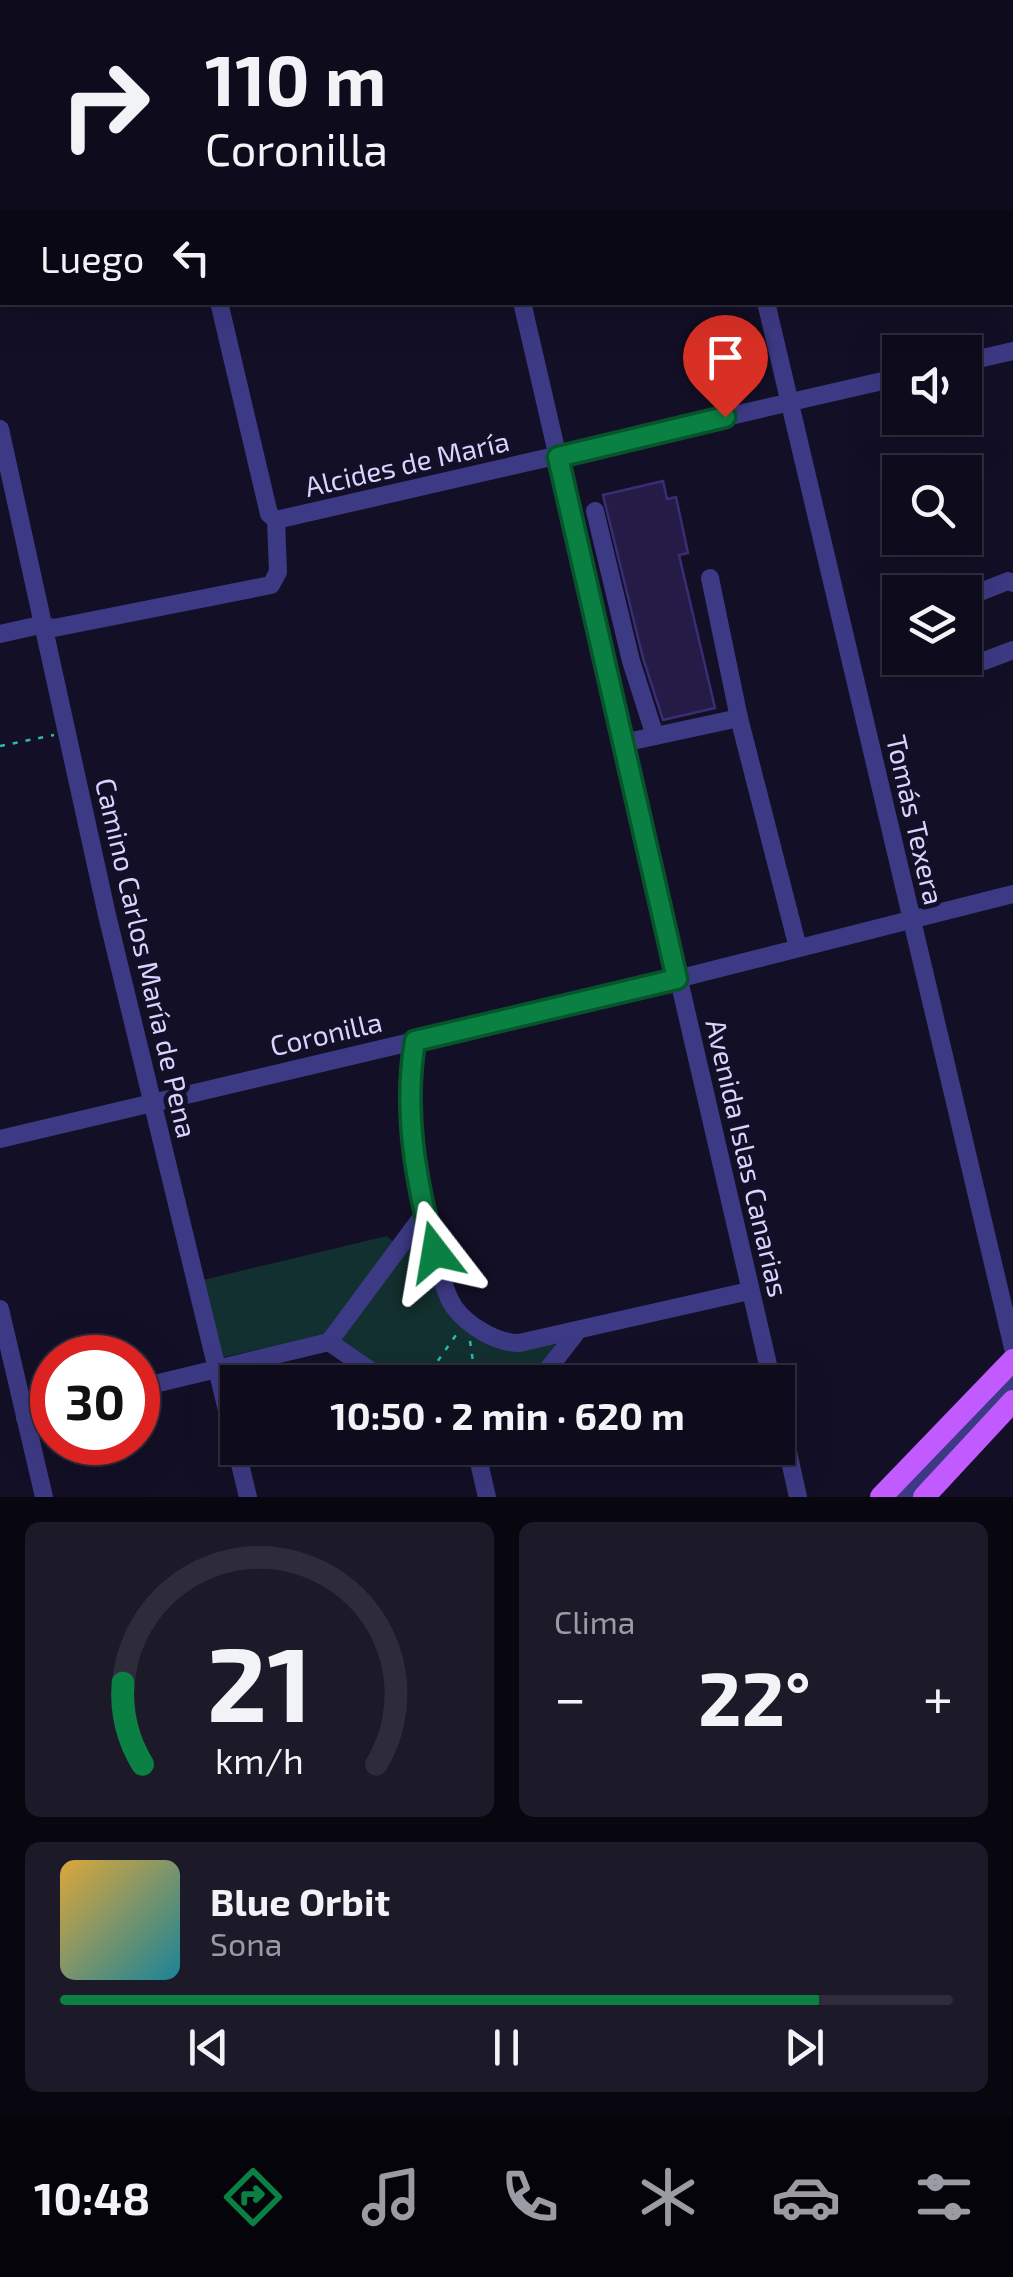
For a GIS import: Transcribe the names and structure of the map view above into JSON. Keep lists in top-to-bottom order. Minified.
{"streets":{"street":["Alcides de María","Tomás Texera","Camino Carlos María de Pena","Coronilla","Avenida Islas Canarias"]},"crossings":[["Alcides de María","Tomás Texera"],["Alcides de María","Avenida Islas Canarias"],["Tomás Texera","Coronilla"],["Camino Carlos María de Pena","Coronilla"],["Coronilla","Avenida Islas Canarias"]],"page":{"turn":["110 m","Coronilla"],"then":"Luego","limit":"30","trip":"10:50 · 2 min · 620 m","tile":"Clima","heat":["−","22°","+"],"song":["Blue Orbit","Sona"],"tabs":"10:48","gauge":["21","km/h"]}}
